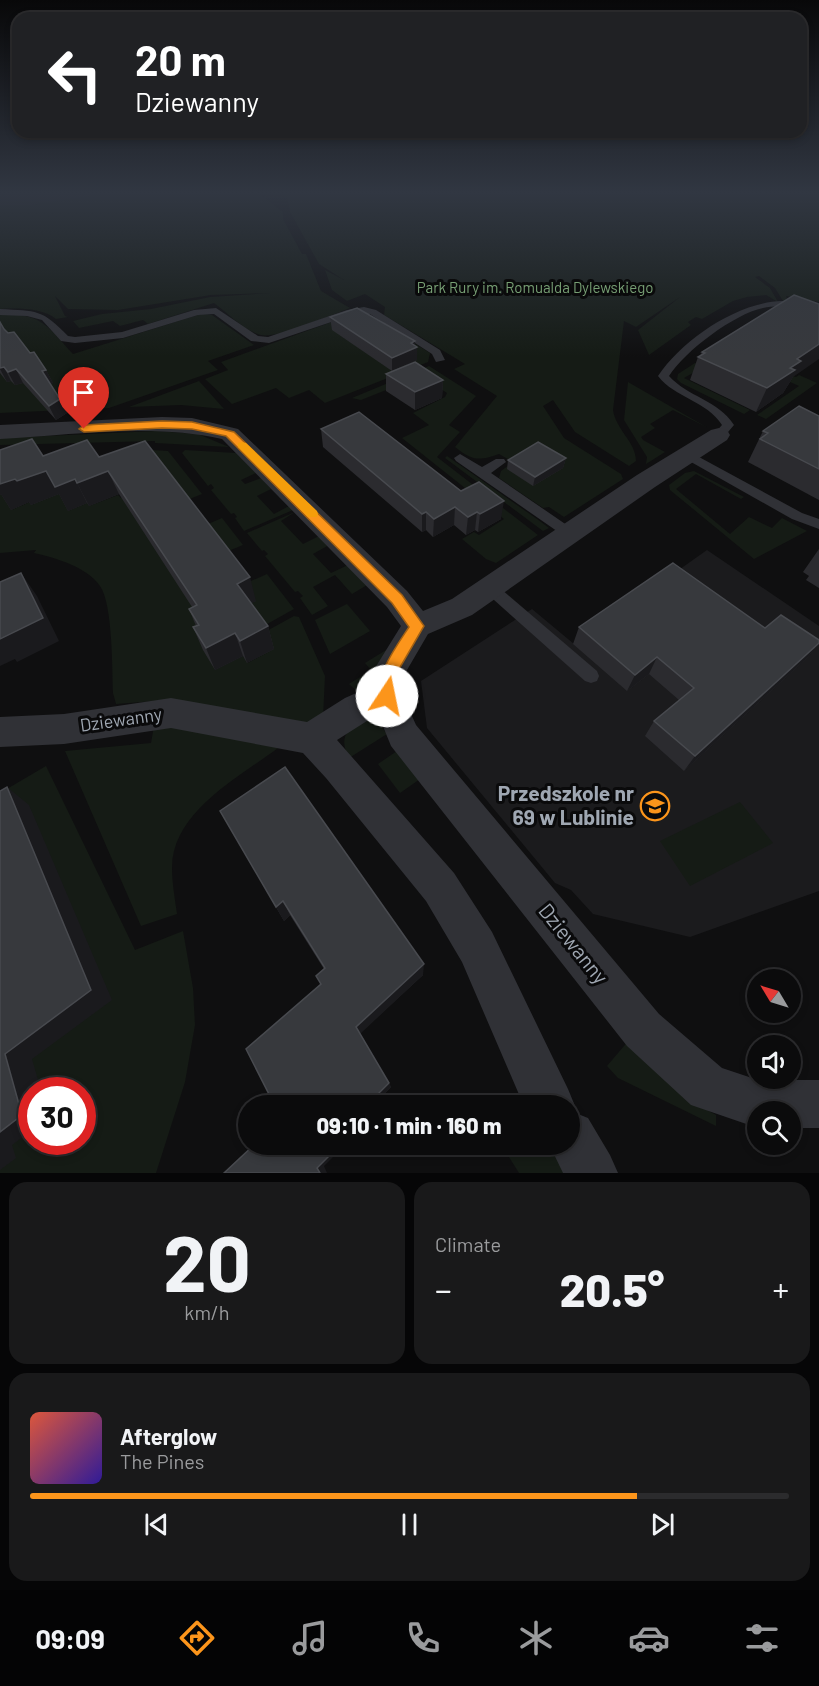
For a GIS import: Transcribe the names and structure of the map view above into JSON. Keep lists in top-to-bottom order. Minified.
{"streets":{"street":["Dziewanny"]},"parks":["Park Rury im. Romualda Dylewskiego"],"places":{"school or university":["Przedszkole nr 69 w Lublinie"]},"north":"top left","page":{"turn":["20 m","Dziewanny"],"limit":"30","trip":"09:10 · 1 min · 160 m","tile":[["20","km/h"],"Climate"],"heat":["−","20.5°","+"],"song":["Afterglow","The Pines"],"tabs":"09:09"}}
